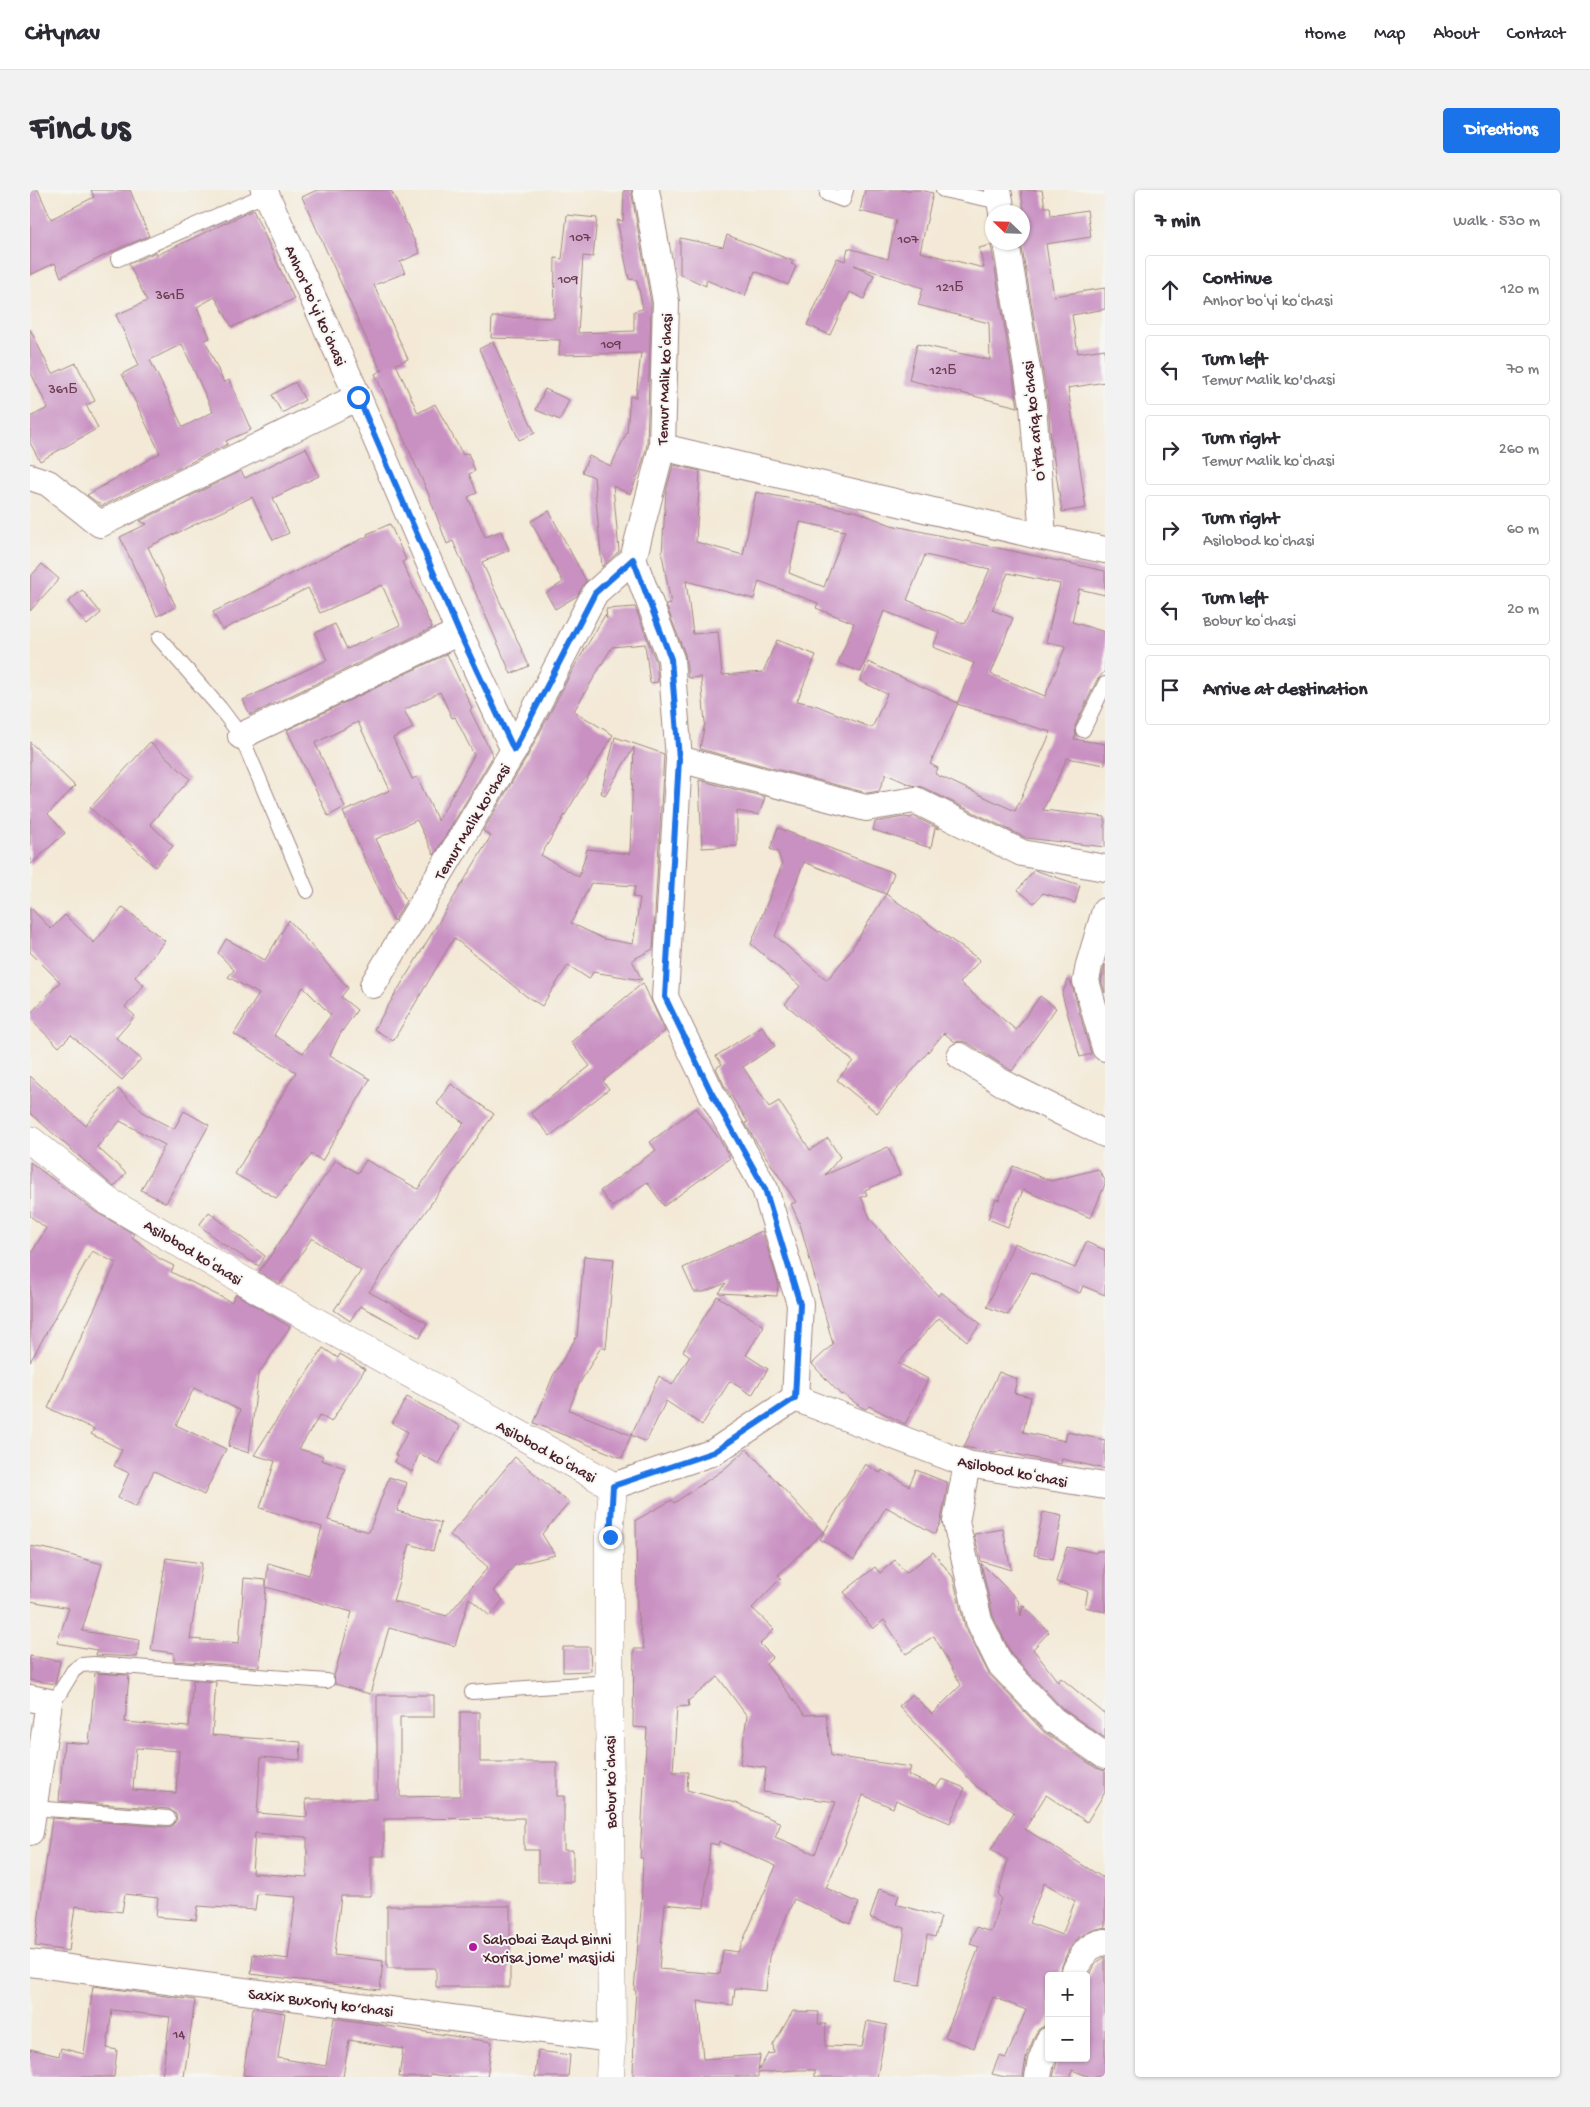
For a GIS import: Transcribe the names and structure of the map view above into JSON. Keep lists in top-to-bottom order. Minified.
{"streets":{"street":["Anhor boʻyi koʻchasi","Temur Malik koʻchasi","Oʻrta ariq koʻchasi","Temur Malik ko'chasi","Asilobod koʻchasi","Bobur koʻchasi","Saxix Buxoriy ko‘chasi"]},"crossings":[["Anhor boʻyi koʻchasi","Temur Malik ko'chasi"],["Temur Malik koʻchasi","Temur Malik ko'chasi"],["Asilobod koʻchasi","Bobur koʻchasi"],["Bobur koʻchasi","Saxix Buxoriy ko‘chasi"]],"places":["Sahobai Zayd Binni Xorisa jome' masjidi"],"house_numbers":["107","107","109","121Б","361Б","109","121Б","361Б","14"],"north":"top left","page":{"header":"Citynav","nav":["Home","Map","About","Contact"],"buttons":"Directions","title":"Find us","heading":["7 min","Walk · 530 m"],"list":[["Continue","Anhor boʻyi koʻchasi","120 m"],["Turn left","Temur Malik ko'chasi","70 m"],["Turn right","Temur Malik koʻchasi","260 m"],["Turn right","Asilobod koʻchasi","60 m"],["Turn left","Bobur koʻchasi","20 m"],"Arrive at destination"],"map_buttons":["+","−"]}}
